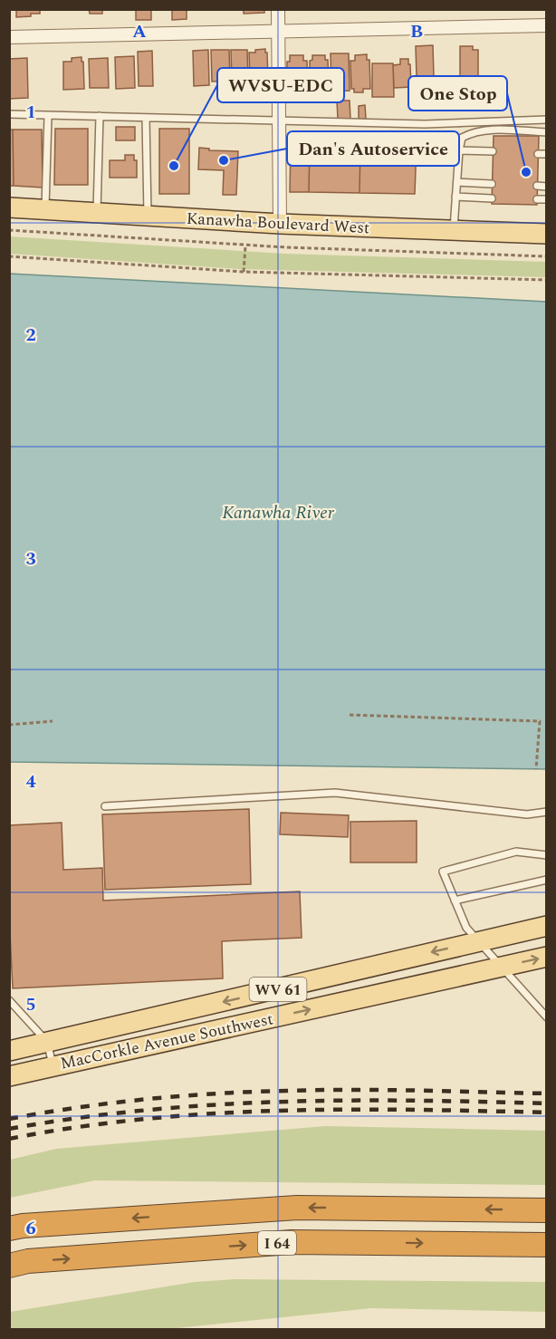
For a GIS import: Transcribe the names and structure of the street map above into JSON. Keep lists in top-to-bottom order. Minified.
{"streets":{"highway":["I 64"],"main road":["Kanawha Boulevard West","WV 61","MacCorkle Avenue Southwest"]},"water":["Kanawha River"],"places":["Dan's Autoservice","WVSU-EDC","One Stop"],"grid":{"columns":["A","B"],"rows":["1","2","3","4","5","6"]}}
